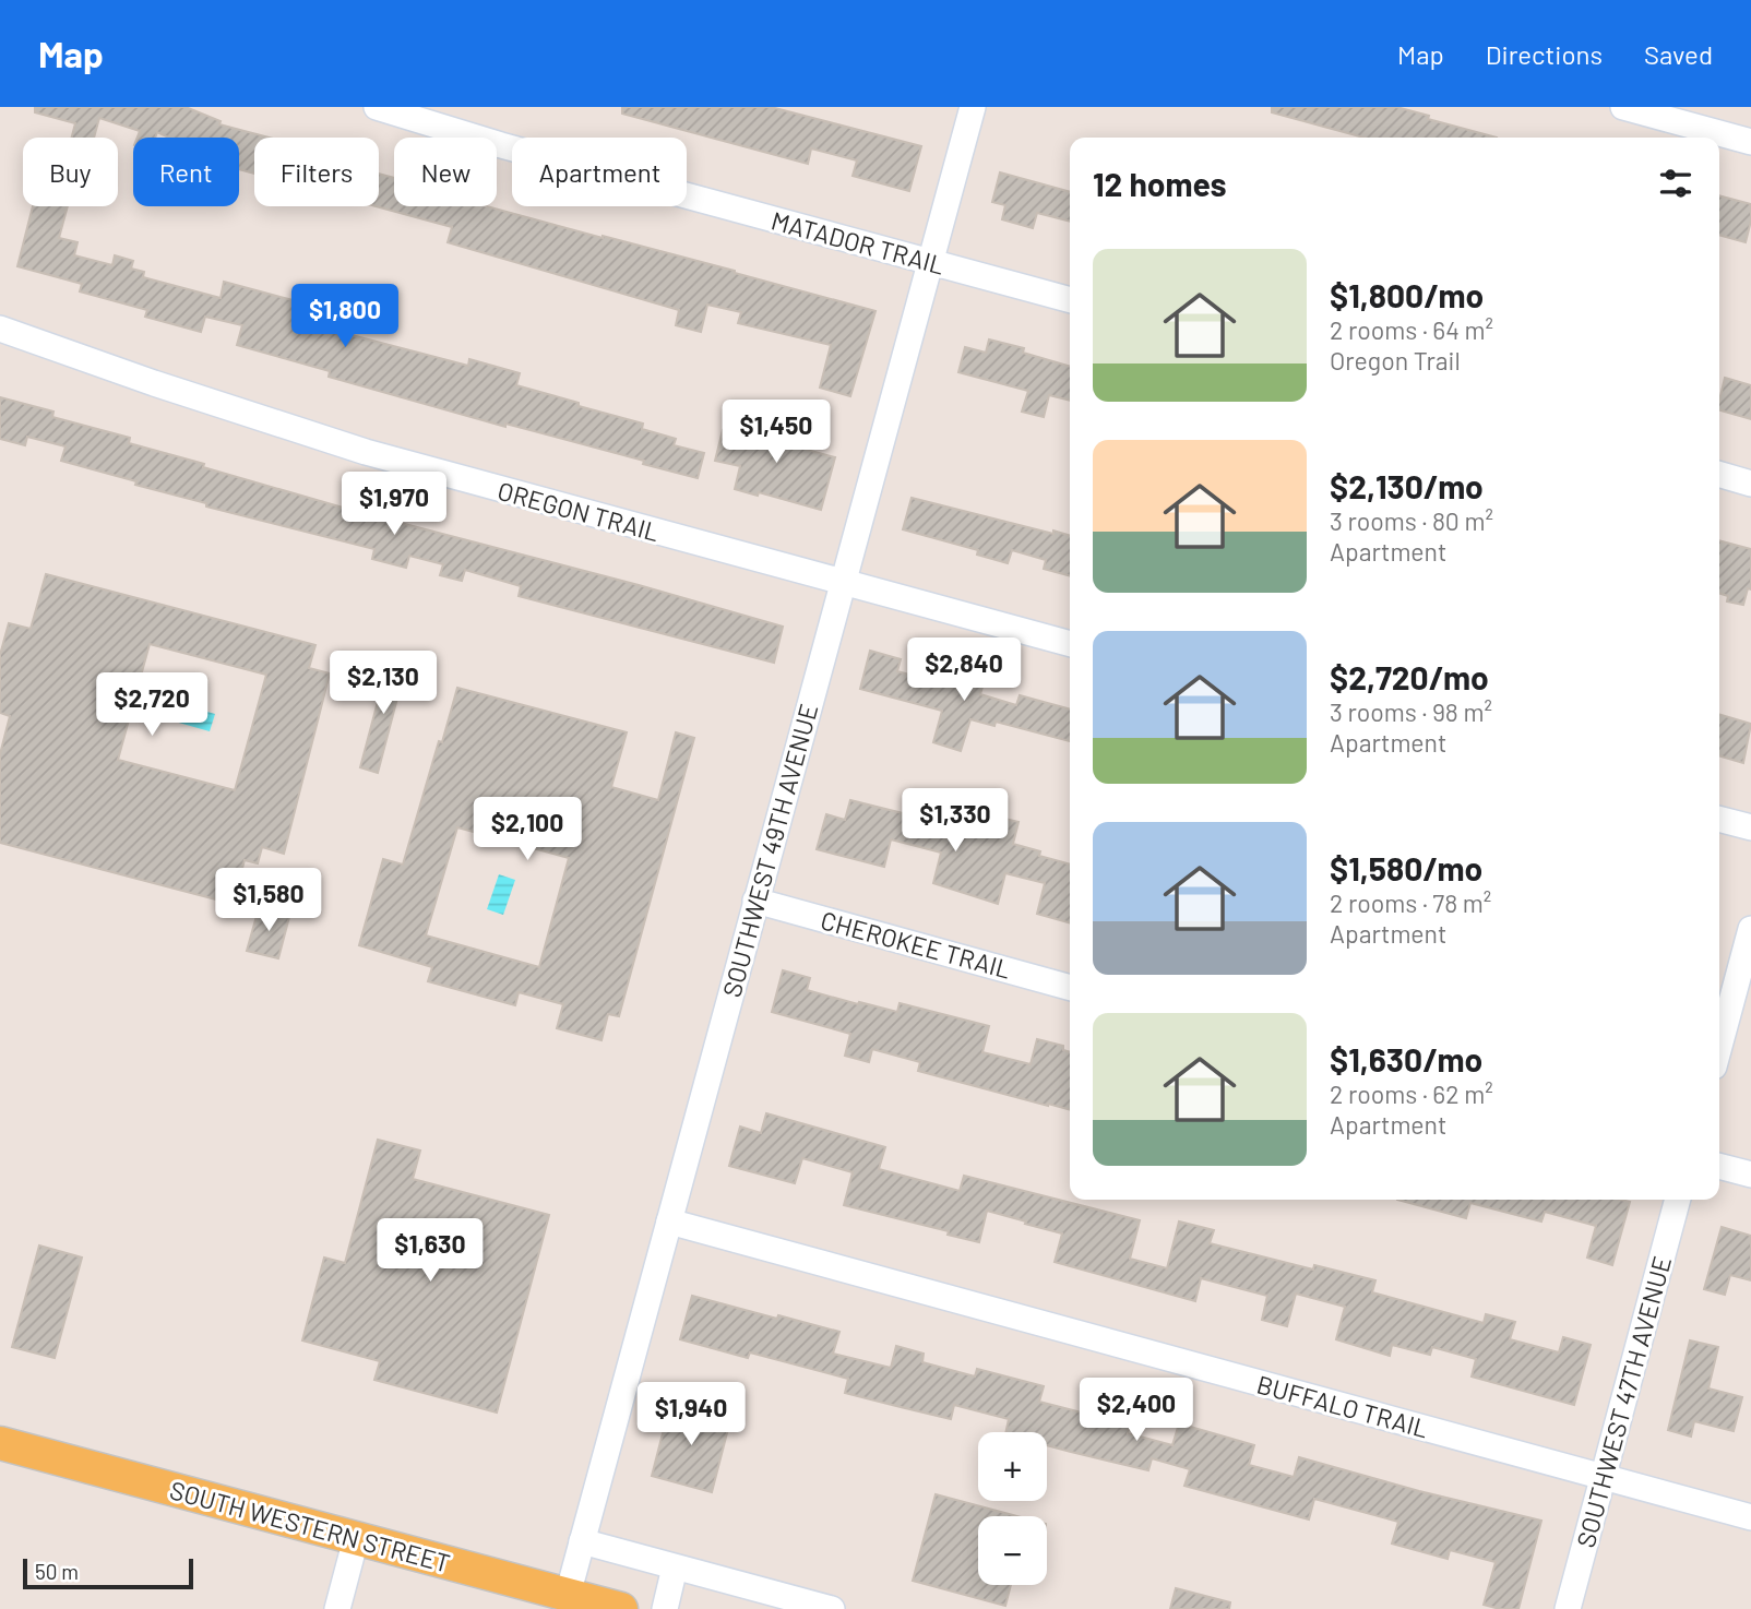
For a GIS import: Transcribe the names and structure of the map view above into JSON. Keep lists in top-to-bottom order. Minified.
{"streets":{"main road":["SOUTH WESTERN STREET"],"street":["MATADOR TRAIL","OREGON TRAIL","SOUTHWEST 49TH AVENUE","CHEROKEE TRAIL","SOUTHWEST 47TH AVENUE","BUFFALO TRAIL"]},"crossings":[["MATADOR TRAIL","SOUTHWEST 49TH AVENUE"],["OREGON TRAIL","SOUTHWEST 49TH AVENUE"],["SOUTHWEST 49TH AVENUE","CHEROKEE TRAIL"],["SOUTHWEST 49TH AVENUE","BUFFALO TRAIL"],["SOUTHWEST 49TH AVENUE","SOUTH WESTERN STREET"],["SOUTHWEST 47TH AVENUE","BUFFALO TRAIL"]],"scale_bar":"50 m","page":{"header":"Map","nav":["Map","Directions","Saved"],"chip":["Buy","Rent","Filters","New","Apartment"],"heading":"12 homes","list":[{"name":"$1,800/mo","note":"2 rooms · 64 m² · Oregon Trail"},{"name":"$2,130/mo","note":"3 rooms · 80 m² · Apartment"},{"name":"$2,720/mo","note":"3 rooms · 98 m² · Apartment"},{"name":"$1,580/mo","note":"2 rooms · 78 m² · Apartment"},{"name":"$1,630/mo","note":"2 rooms · 62 m² · Apartment"}],"price":["$1,800","$1,450","$1,970","$2,840","$2,130","$2,720","$1,330","$2,100","$1,580","$1,630","$2,400","$1,940"],"map_buttons":["+","−"],"scale":"50 m"}}
